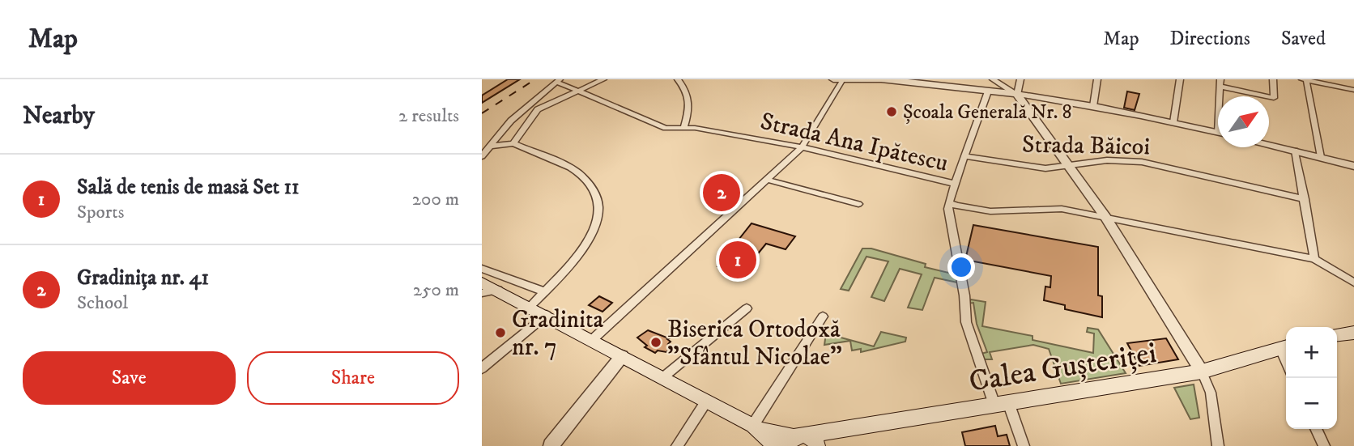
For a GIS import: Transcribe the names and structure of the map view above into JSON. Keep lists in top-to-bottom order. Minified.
{"streets":{"main road":["Calea Gușteriței"],"street":["Strada Ana Ipătescu","Strada Băicoi"]},"places":["Școala Generală Nr. 8","Gradinita nr. 7","Biserica Ortodoxă \"Sfântul Nicolae\""],"north":"top right","page":{"header":"Map","nav":["Map","Directions","Saved"],"heading":["Nearby","2 results"],"list":[{"mark":"1","name":"Sală de tenis de masă Set 11","note":"Sports","value":"200 m"},{"mark":"2","name":"Gradinița nr. 41","note":"School","value":"250 m"}],"pins":["2","1"],"map_buttons":["+","−"],"buttons":["Save","Share"]}}
